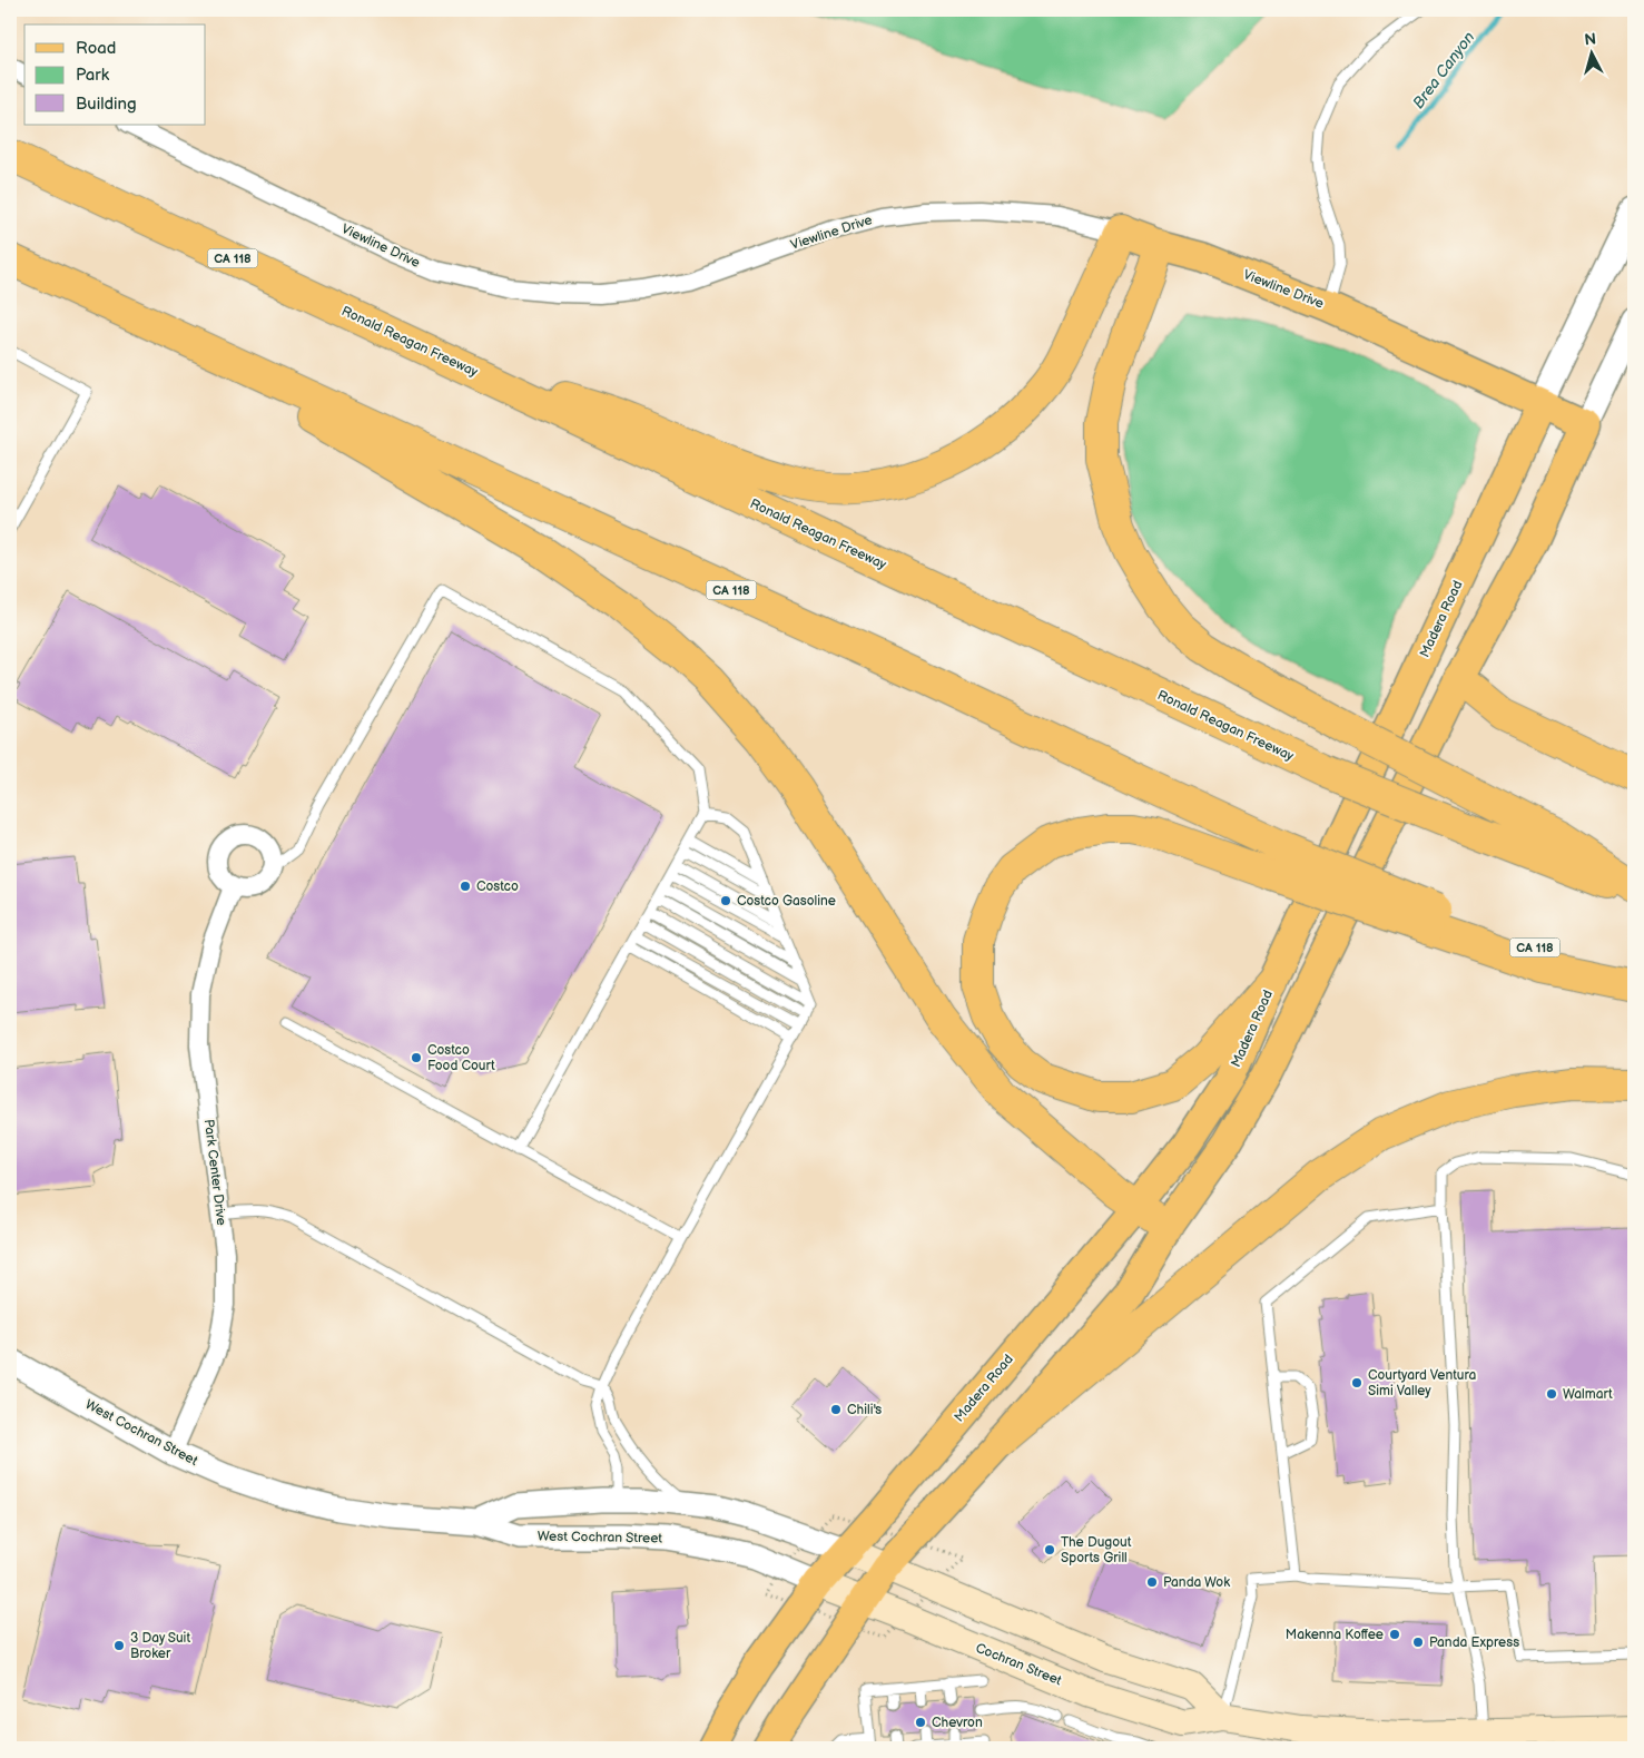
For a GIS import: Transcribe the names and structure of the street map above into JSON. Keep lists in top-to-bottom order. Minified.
{"streets":{"highway":["CA 118","Ronald Reagan Freeway"],"main road":["Viewline Drive","Madera Road","Cochran Street"],"street":["Park Center Drive","West Cochran Street"]},"crossings":[["Viewline Drive","Madera Road"],["Madera Road","West Cochran Street"],["Madera Road","Cochran Street"],["Park Center Drive","West Cochran Street"],["West Cochran Street","Cochran Street"]],"water":["Brea Canyon"],"places":["Costco","Costco Gasoline","Costco Food Court","Courtyard Ventura Simi Valley","Walmart","Chili's","The Dugout Sports Grill","Panda Wok","Makenna Koffee","Panda Express","3 Day Suit Broker","Chevron"],"legend":["Road","Park","Building"],"north":"top"}
